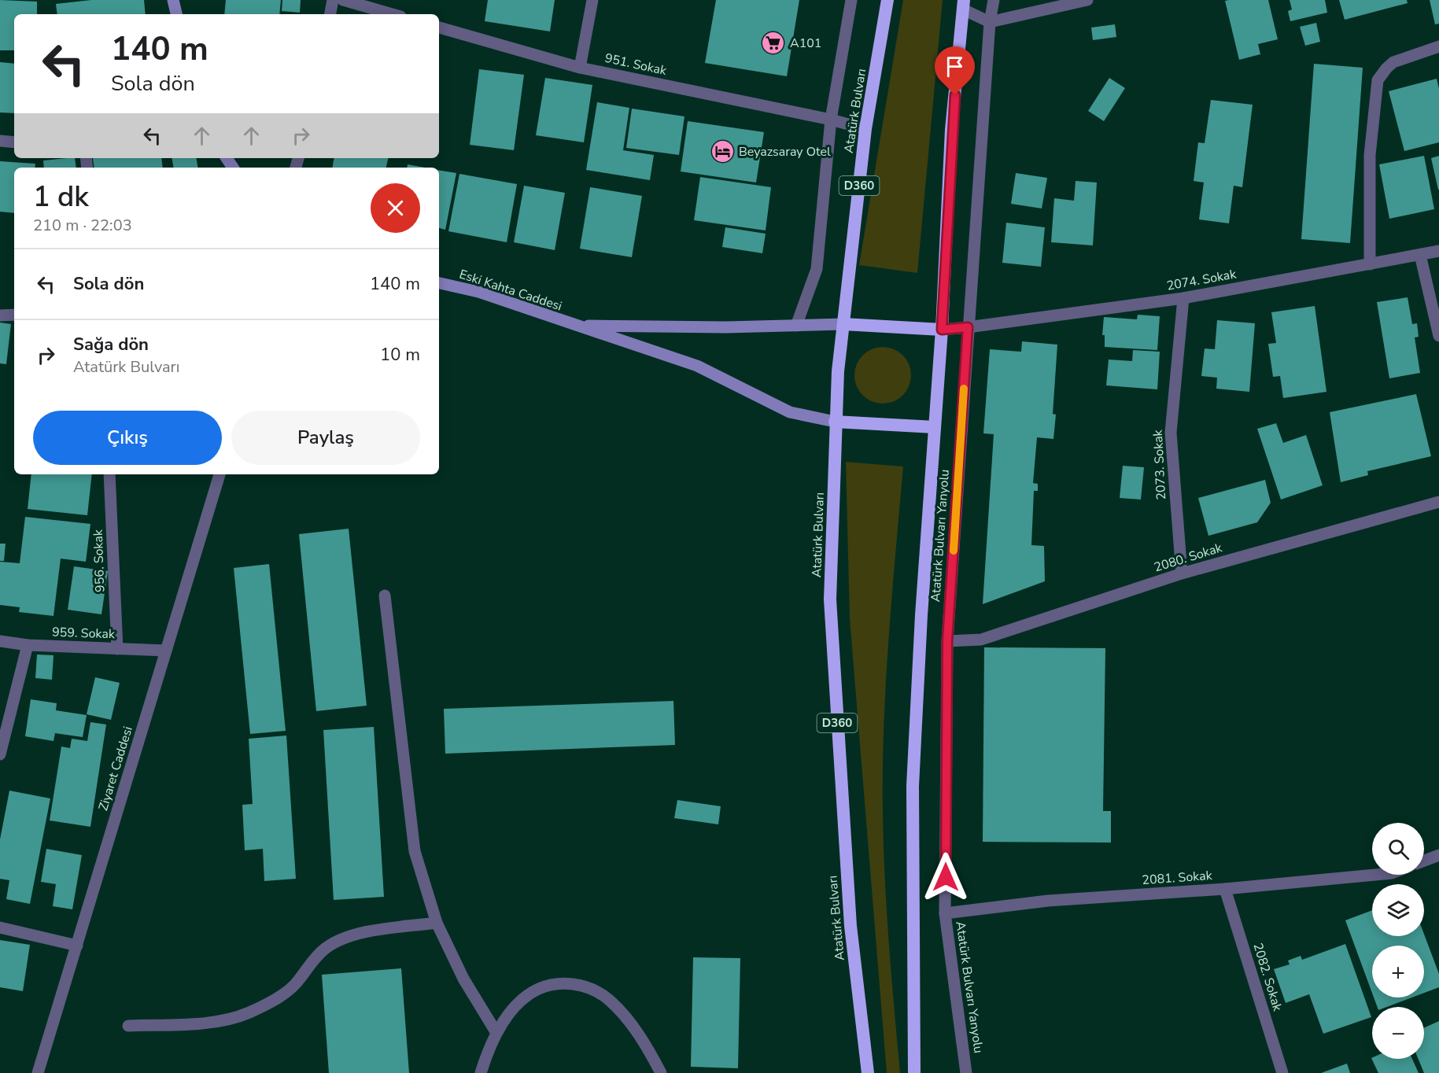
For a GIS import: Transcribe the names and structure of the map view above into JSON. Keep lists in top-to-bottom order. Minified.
{"streets":{"highway":["Atatürk Bulvarı","D360"],"main road":["Eski Kahta Caddesi"],"street":["951. Sokak","2074. Sokak","2073. Sokak","Atatürk Bulvarı Yanyolu","2080. Sokak","956. Sokak","959. Sokak","Ziyaret Caddesi","2081. Sokak","2082. Sokak"]},"crossings":[["951. Sokak","Atatürk Bulvarı"],["Atatürk Bulvarı","Eski Kahta Caddesi"],["2074. Sokak","2073. Sokak"],["2074. Sokak","Atatürk Bulvarı Yanyolu"],["2073. Sokak","2080. Sokak"],["Atatürk Bulvarı Yanyolu","2080. Sokak"],["Atatürk Bulvarı Yanyolu","2081. Sokak"],["956. Sokak","959. Sokak"],["959. Sokak","Ziyaret Caddesi"],["2081. Sokak","2082. Sokak"]],"places":{"supermarket":["A101"],"hotel":["Beyazsaray Otel"]},"page":{"turn":["140 m","Sola dön"],"heading":["1 dk","210 m · 22:03"],"list":[{"name":"Sola dön","value":"140 m"},{"name":"Sağa dön","note":"Atatürk Bulvarı","value":"10 m"}],"buttons":["Çıkış","Paylaş"],"map_buttons":["+","−"]}}
